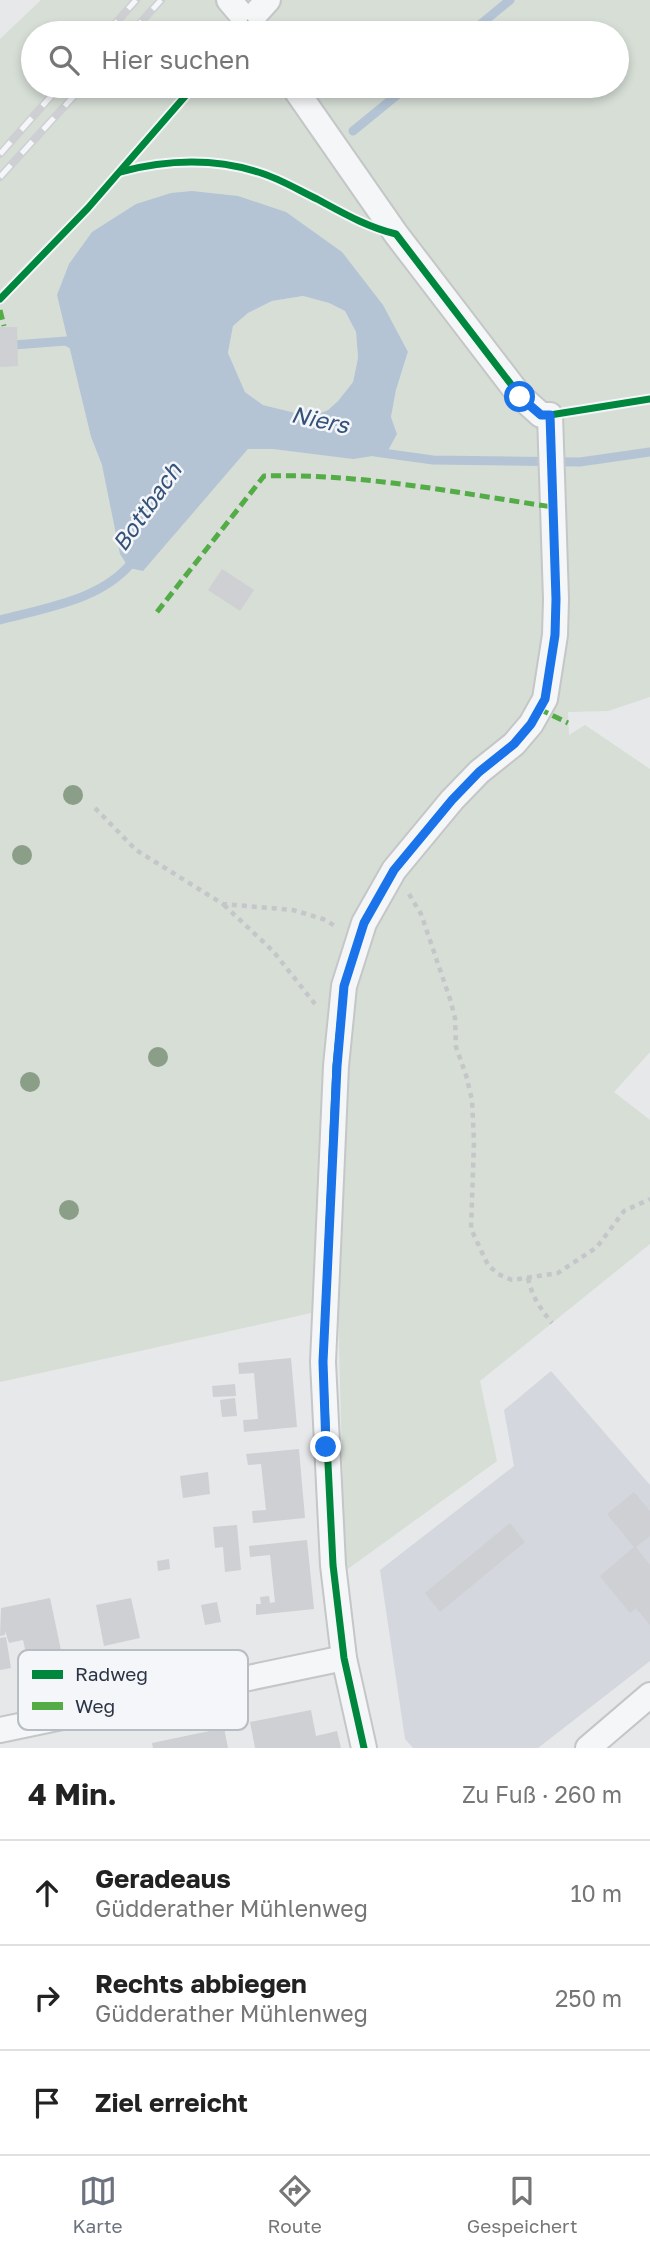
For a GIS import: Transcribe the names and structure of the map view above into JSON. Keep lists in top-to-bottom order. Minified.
{"water":["Niers","Bottbach"],"legend":["Radweg","Weg"],"page":{"search":"Hier suchen","heading":["4 Min.","Zu Fuß · 260 m"],"list":[["Geradeaus","Güdderather Mühlenweg","10 m"],["Rechts abbiegen","Güdderather Mühlenweg","250 m"],"Ziel erreicht"],"nav":["Karte","Route","Gespeichert"]}}
